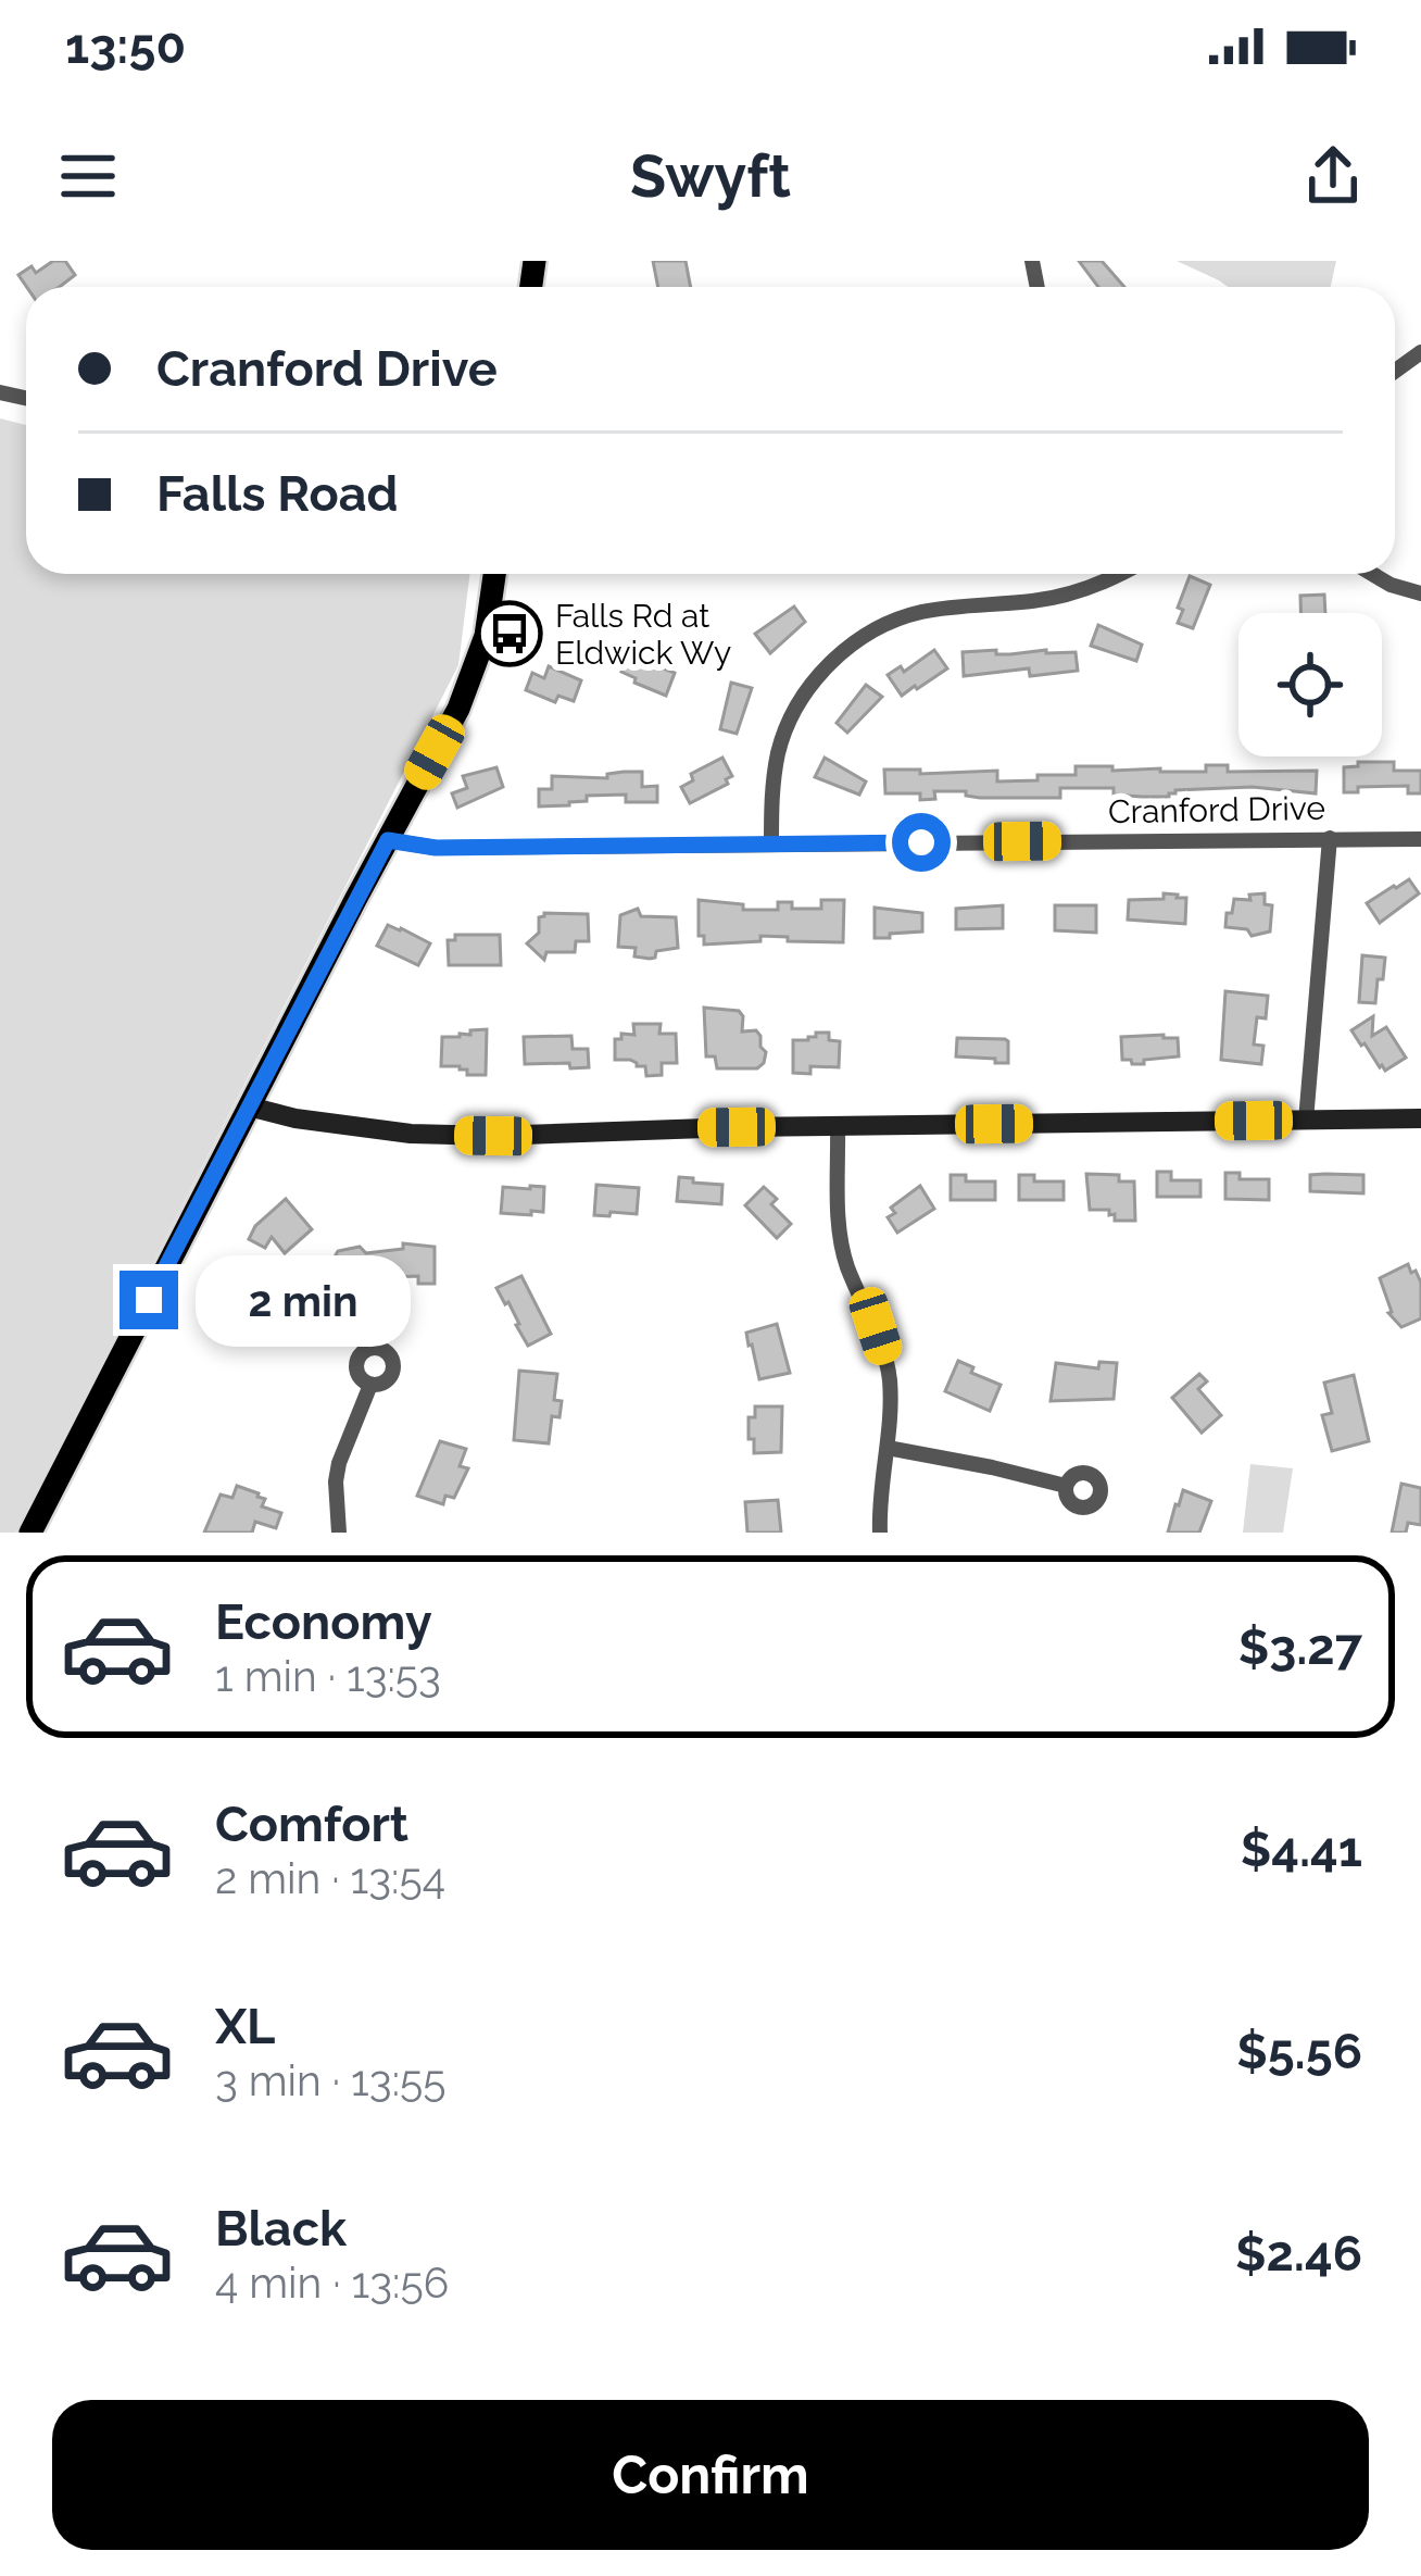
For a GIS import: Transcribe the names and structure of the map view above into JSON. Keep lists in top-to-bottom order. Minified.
{"streets":{"street":["Cranford Drive"]},"places":{"bus stop":["Falls Rd at Eldwick Wy"]},"page":{"status":"13:50","header":"Swyft","banner":["Cranford Drive","Falls Road"],"bubble":"2 min","list":[{"name":"Economy","note":"1 min · 13:53","value":"$3.27"},{"name":"Comfort","note":"2 min · 13:54","value":"$4.41"},{"name":"XL","note":"3 min · 13:55","value":"$5.56"},{"name":"Black","note":"4 min · 13:56","value":"$2.46"}],"buttons":"Confirm"}}
